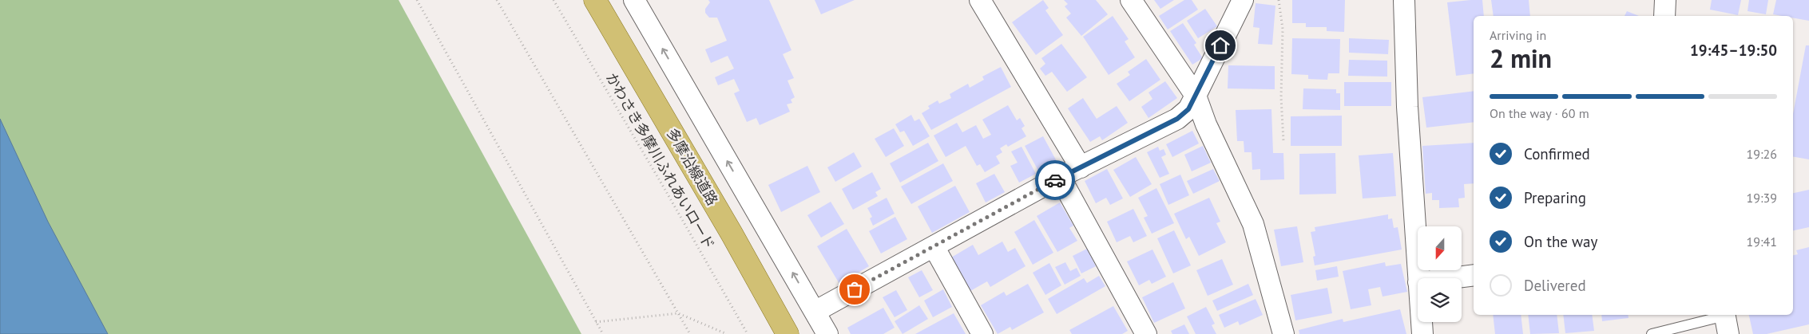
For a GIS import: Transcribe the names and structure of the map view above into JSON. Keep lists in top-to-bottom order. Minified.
{"streets":{"main road":["多摩沿線道路"],"path":["かわさき多摩川ふれあいロード"]},"north":"bottom","page":{"heading":["2 min","Arriving in","19:45–19:50"],"bar":"On the way · 60 m","list":[["Confirmed","19:26"],["Preparing","19:39"],["On the way","19:41"],"Delivered"]}}
